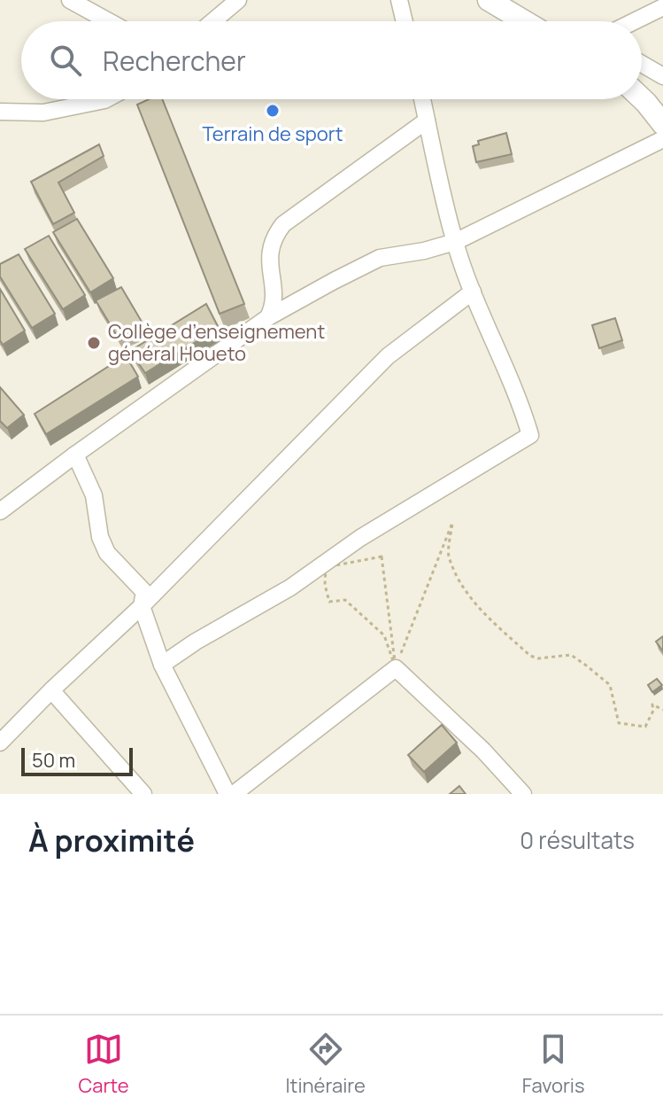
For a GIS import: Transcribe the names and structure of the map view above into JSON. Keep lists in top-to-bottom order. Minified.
{"places":["Terrain de sport","Collège d’enseignement général Houeto"],"scale_bar":"50 m","page":{"search":"Rechercher","scale":"50 m","heading":["À proximité","0 résultats"],"nav":["Carte","Itinéraire","Favoris"]}}
